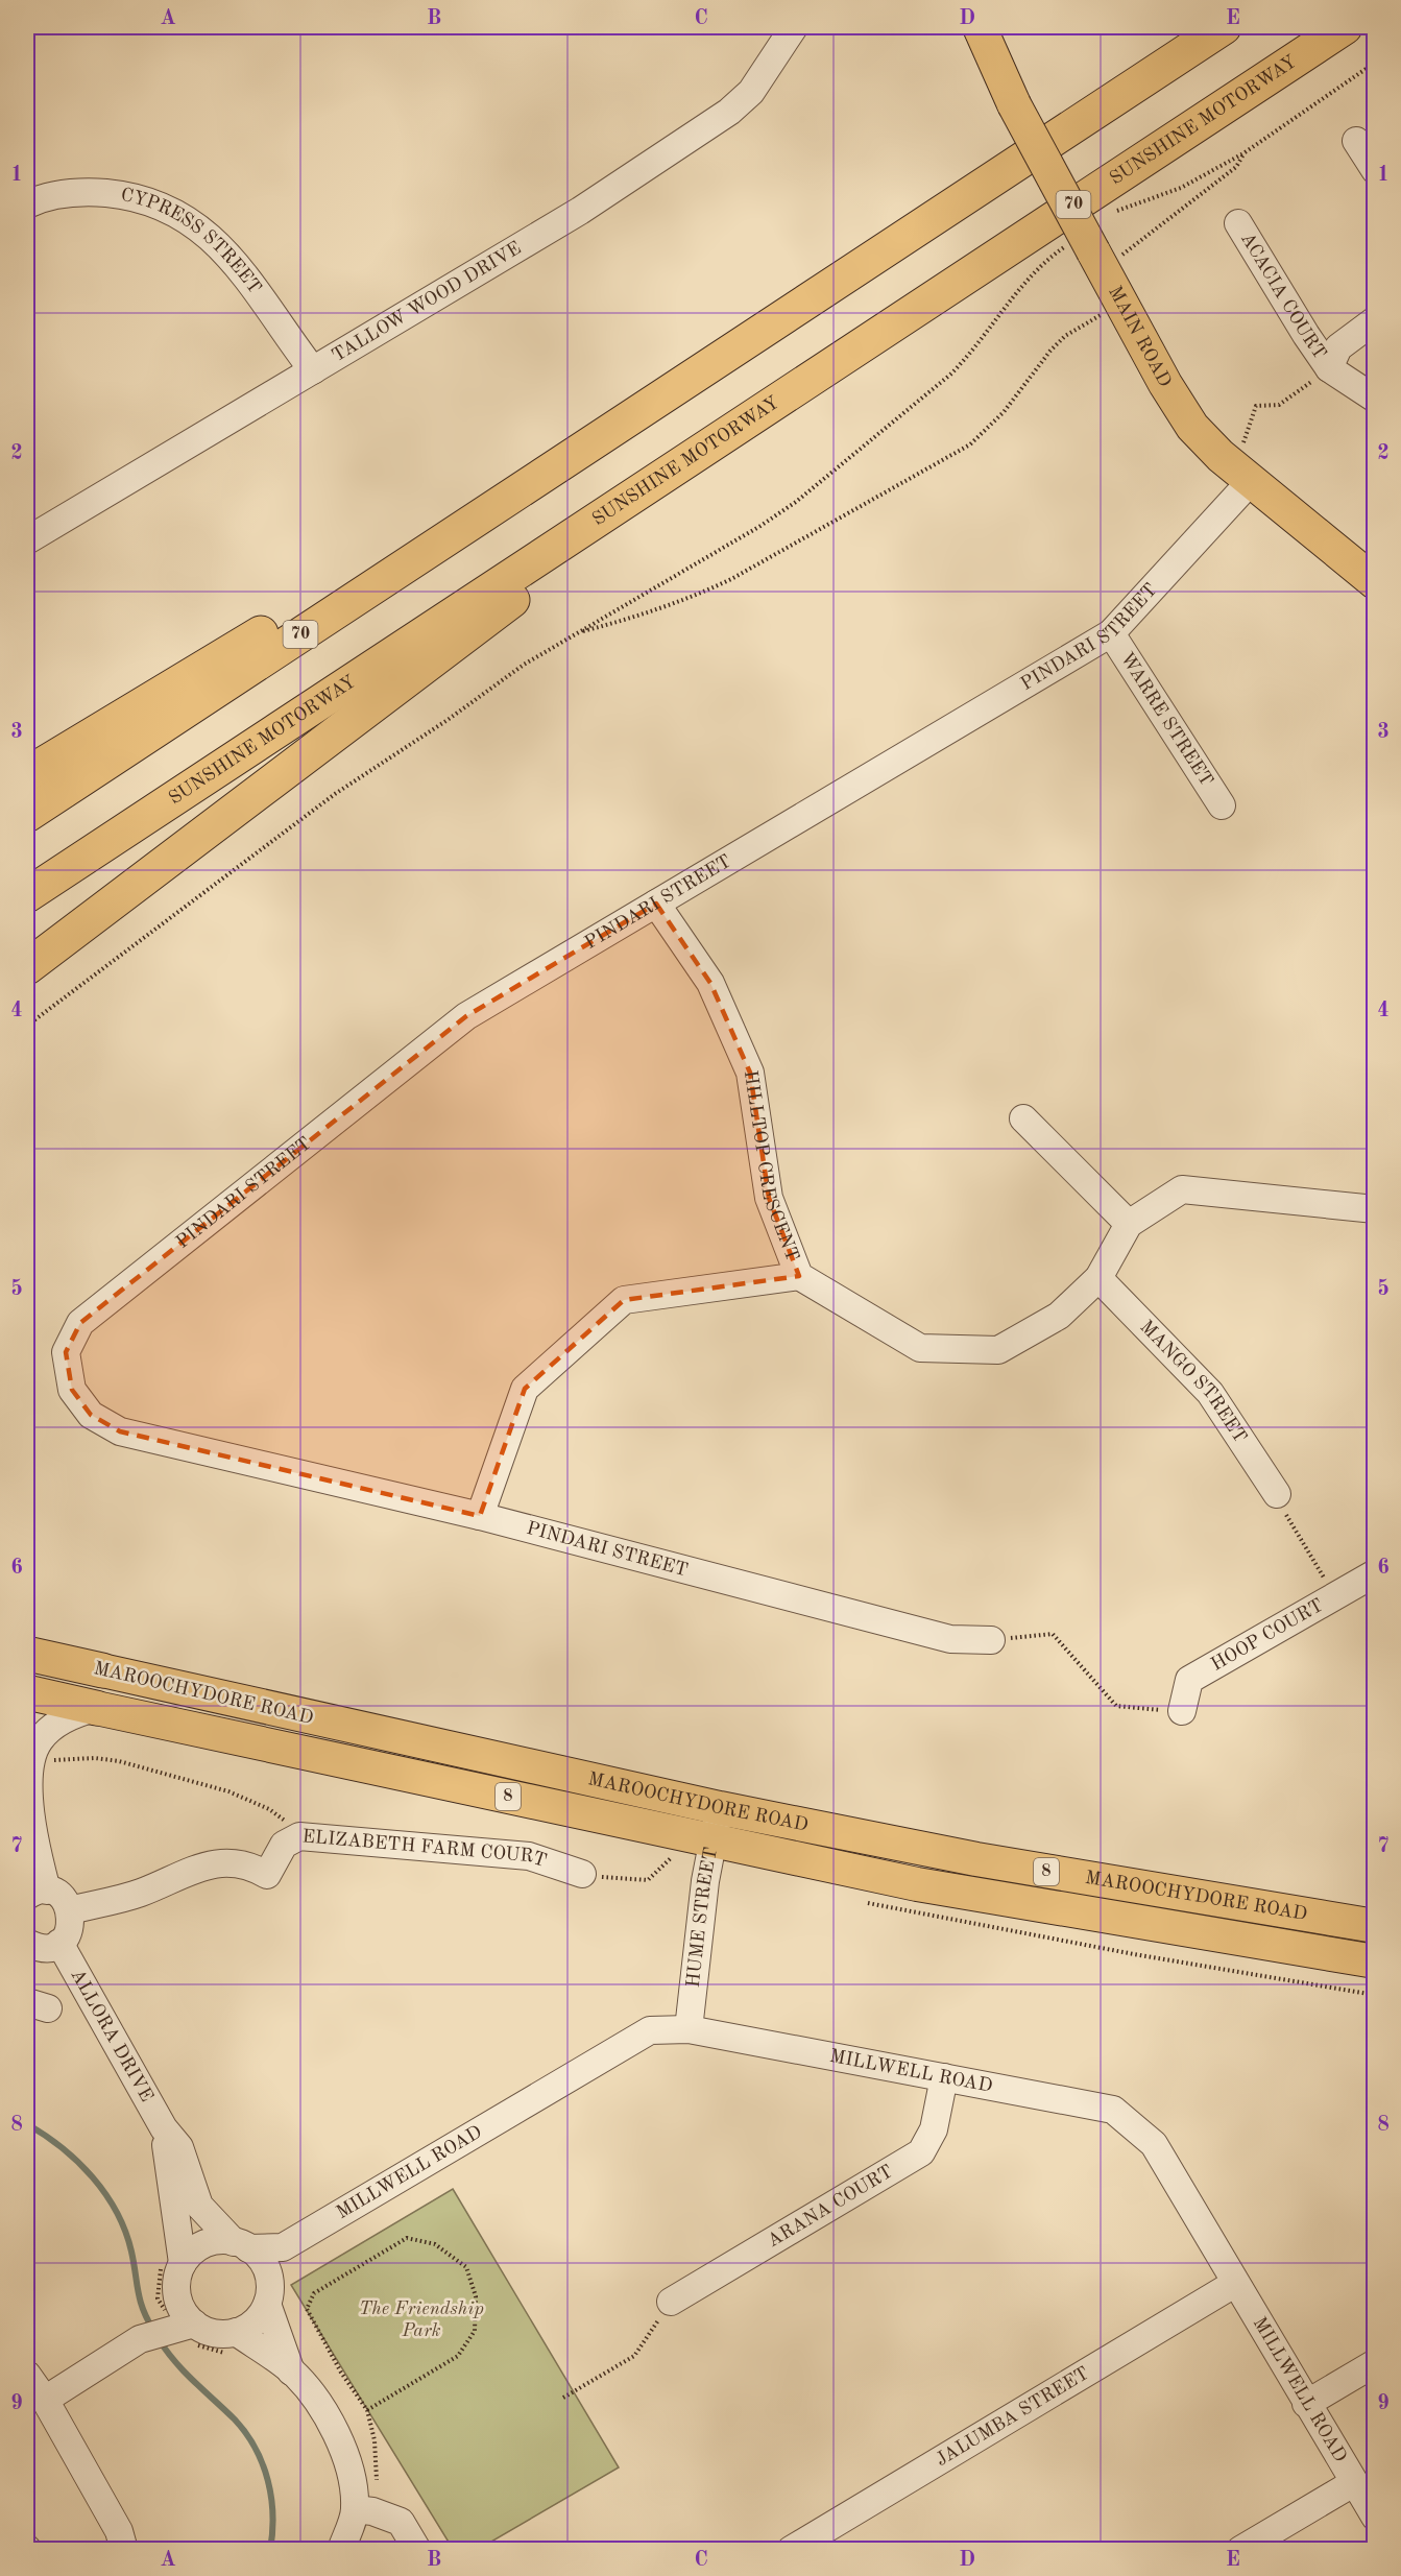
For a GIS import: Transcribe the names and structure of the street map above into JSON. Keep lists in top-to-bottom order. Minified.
{"streets":{"highway":["SUNSHINE MOTORWAY","70","MAROOCHYDORE ROAD","8"],"main road":["MAIN ROAD"],"street":["CYPRESS STREET","ACACIA COURT","TALLOW WOOD DRIVE","PINDARI STREET","WARRE STREET","HILLTOP CRESCENT","MANGO STREET","HOOP COURT","ELIZABETH FARM COURT","HUME STREET","ALLORA DRIVE","MILLWELL ROAD","ARANA COURT","JALUMBA STREET"]},"crossings":[["CYPRESS STREET","TALLOW WOOD DRIVE"],["MAIN ROAD","PINDARI STREET"],["PINDARI STREET","WARRE STREET"],["PINDARI STREET","HILLTOP CRESCENT"],["HILLTOP CRESCENT","MANGO STREET"],["MAROOCHYDORE ROAD","HUME STREET"],["HUME STREET","MILLWELL ROAD"],["ALLORA DRIVE","MILLWELL ROAD"],["MILLWELL ROAD","ARANA COURT"],["MILLWELL ROAD","JALUMBA STREET"]],"parks":["The Friendship Park"],"grid":{"columns":["A","B","C","D","E"],"rows":["1","2","3","4","5","6","7","8","9"]}}
